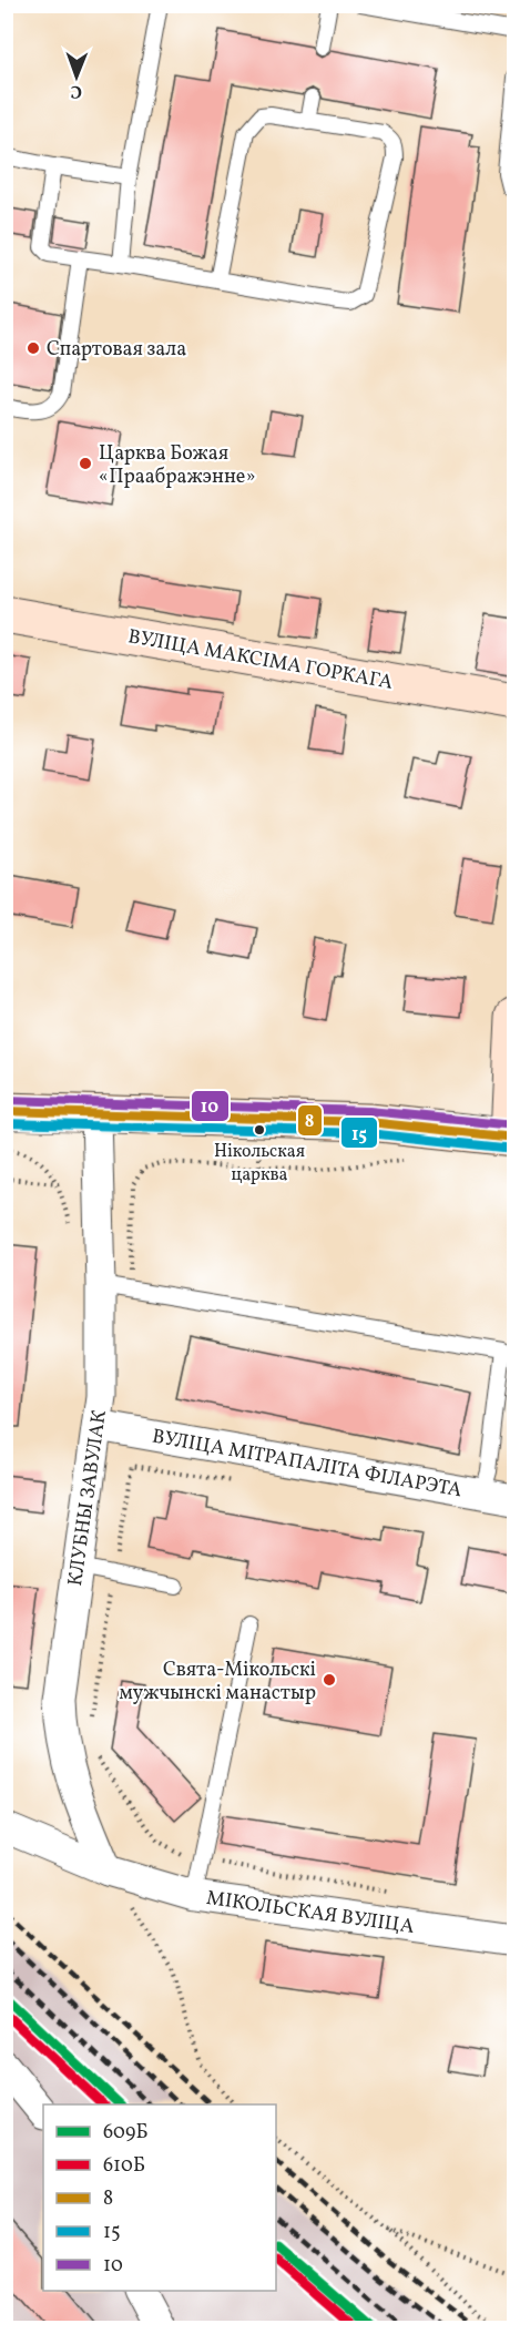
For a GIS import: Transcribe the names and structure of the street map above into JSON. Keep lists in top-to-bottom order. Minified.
{"streets":{"street":["ВУЛІЦА МАКСІМА ГОРКАГА","ВУЛІЦА МІТРАПАЛІТА ФІЛАРЭТА","КЛУБНЫ ЗАВУЛАК","МІКОЛЬСКАЯ ВУЛІЦА"]},"crossings":[["ВУЛІЦА МІТРАПАЛІТА ФІЛАРЭТА","КЛУБНЫ ЗАВУЛАК"],["КЛУБНЫ ЗАВУЛАК","МІКОЛЬСКАЯ ВУЛІЦА"]],"places":["Спартовая зала","Царква Божая «Праабражэнне»","Нікольская царква","Свята-Мікольскі мужчынскі манастыр"],"lines":["transit line 10","transit line 8","transit line 15","transit line 609Б","transit line 610Б"],"legend":["609Б","610Б","8","15","10"],"north":"bottom"}
